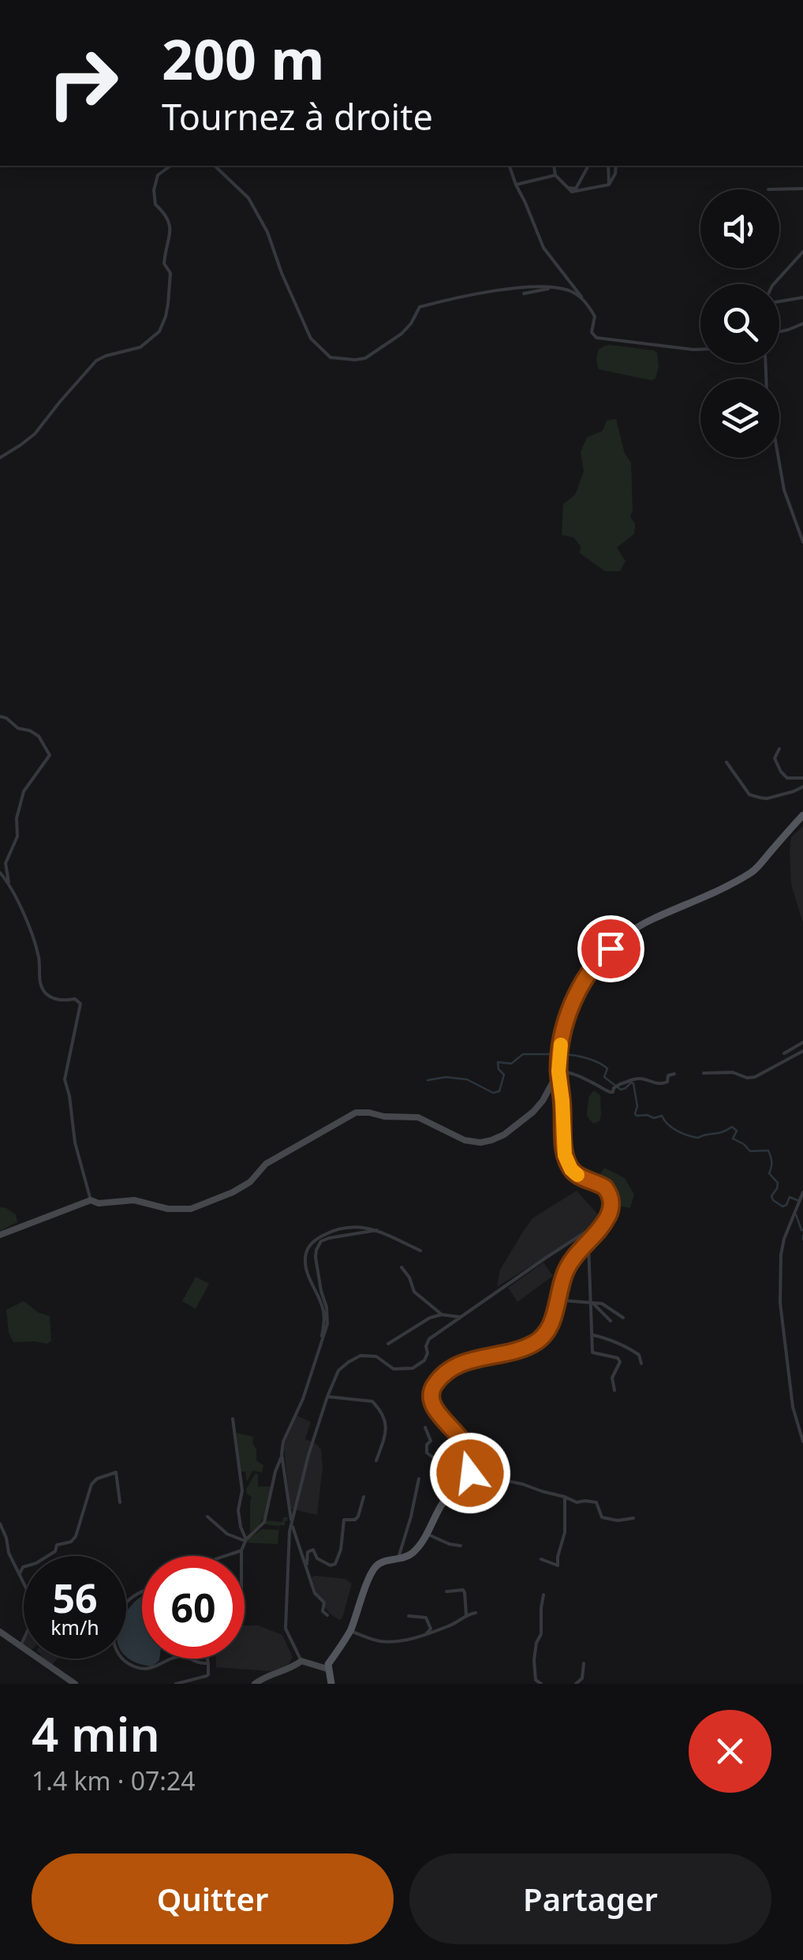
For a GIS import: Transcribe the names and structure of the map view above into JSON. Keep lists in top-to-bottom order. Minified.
{"page":{"turn":["200 m","Tournez à droite"],"speed":"56 km/h","limit":"60","heading":["4 min","1.4 km · 07:24"],"buttons":["Quitter","Partager"]}}
